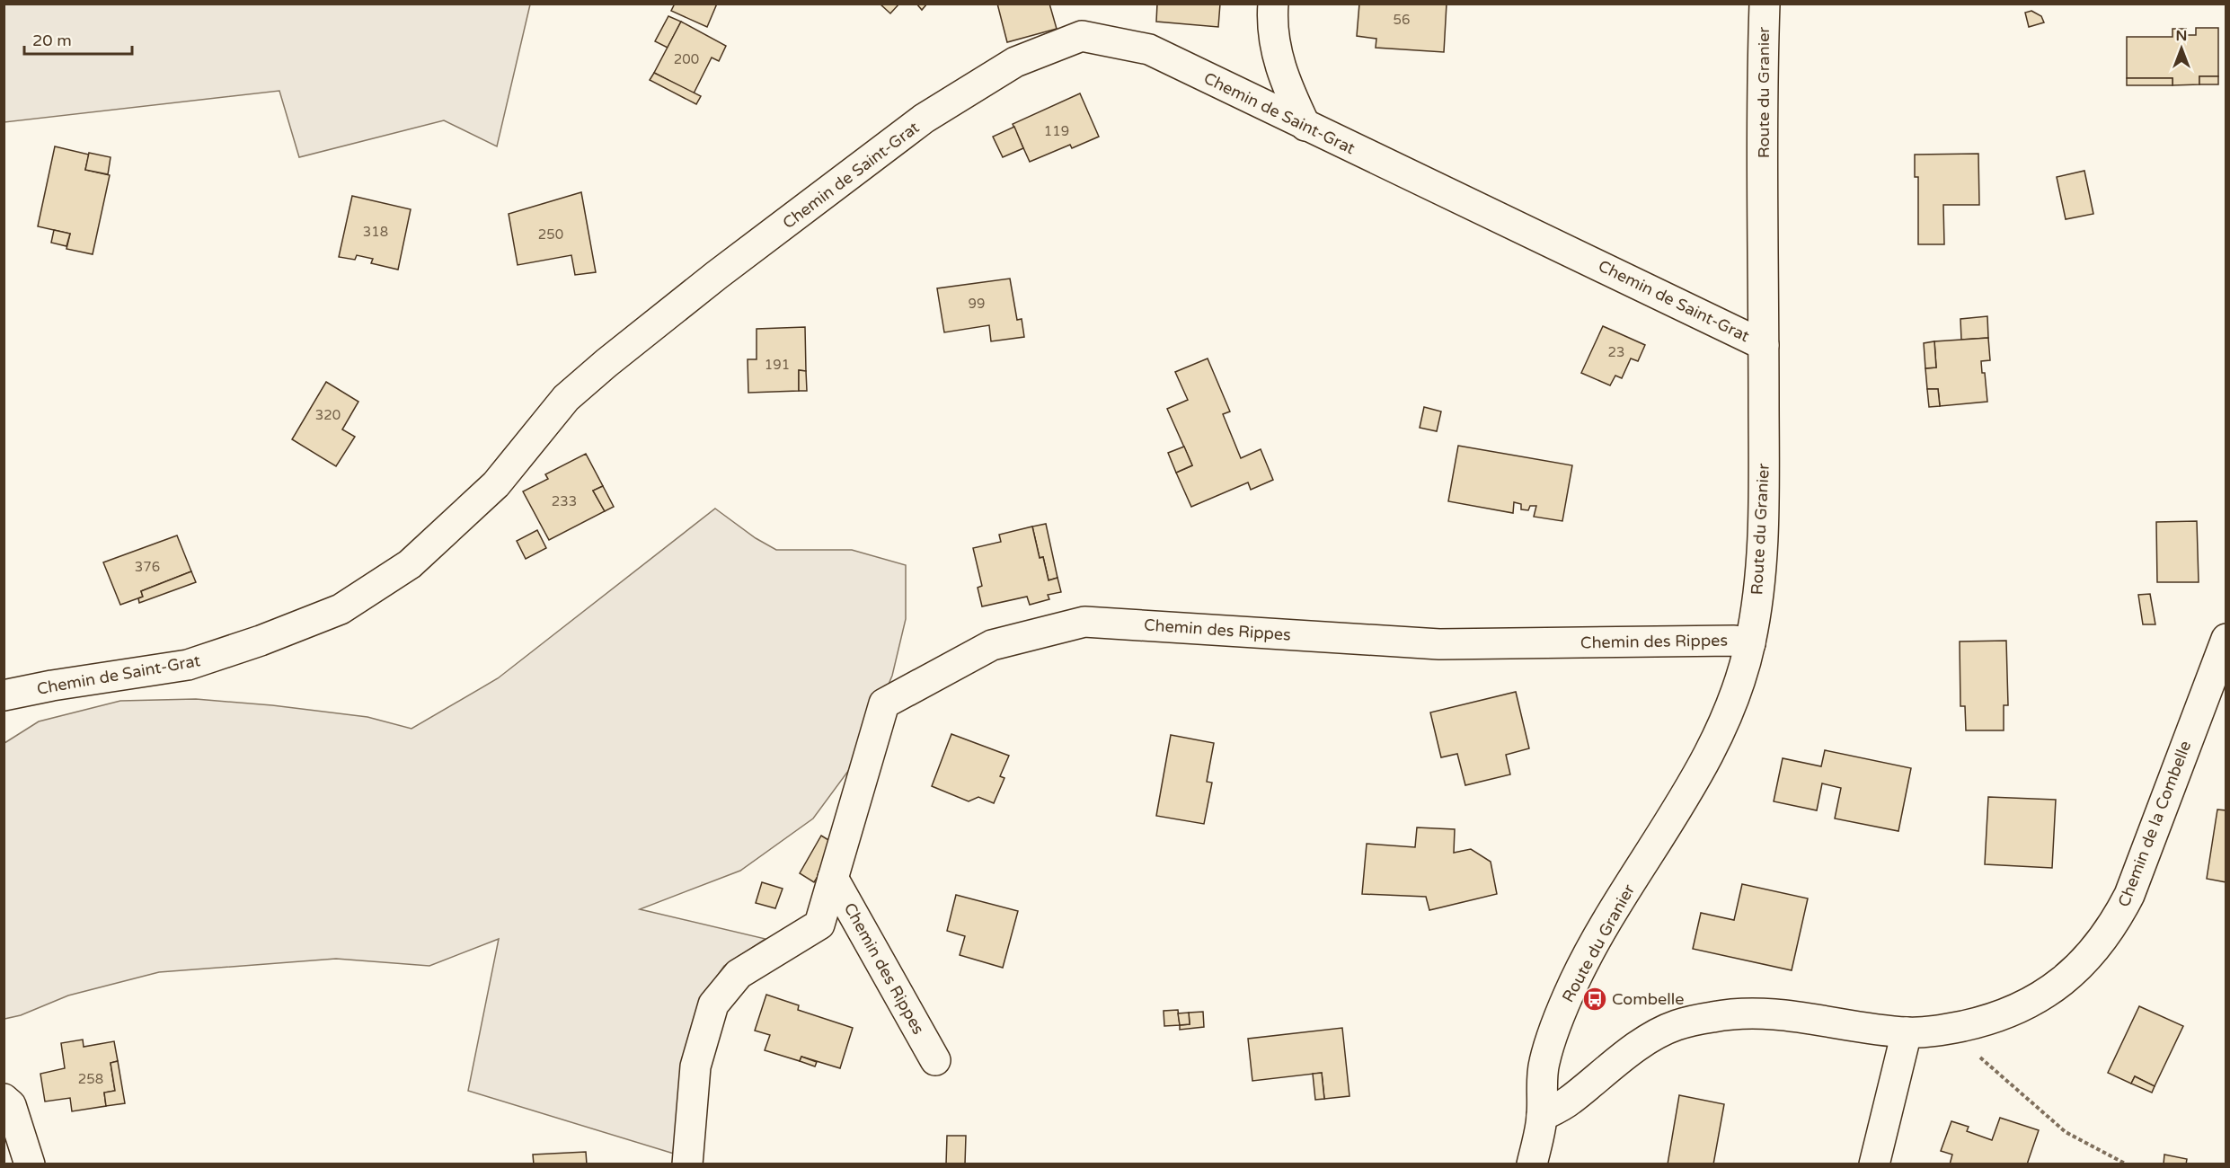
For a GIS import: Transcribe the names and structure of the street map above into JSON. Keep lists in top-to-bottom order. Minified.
{"streets":{"street":["Route du Granier","Chemin de Saint-Grat","Chemin des Rippes","Chemin de la Combelle"]},"crossings":[["Route du Granier","Chemin de Saint-Grat"],["Route du Granier","Chemin des Rippes"],["Route du Granier","Chemin de la Combelle"]],"places":{"bus stop":["Combelle"]},"house_numbers":["56","200","119","318","250","99","23","191","320","233","376","258"],"scale_bar":"20 m","north":"top"}
